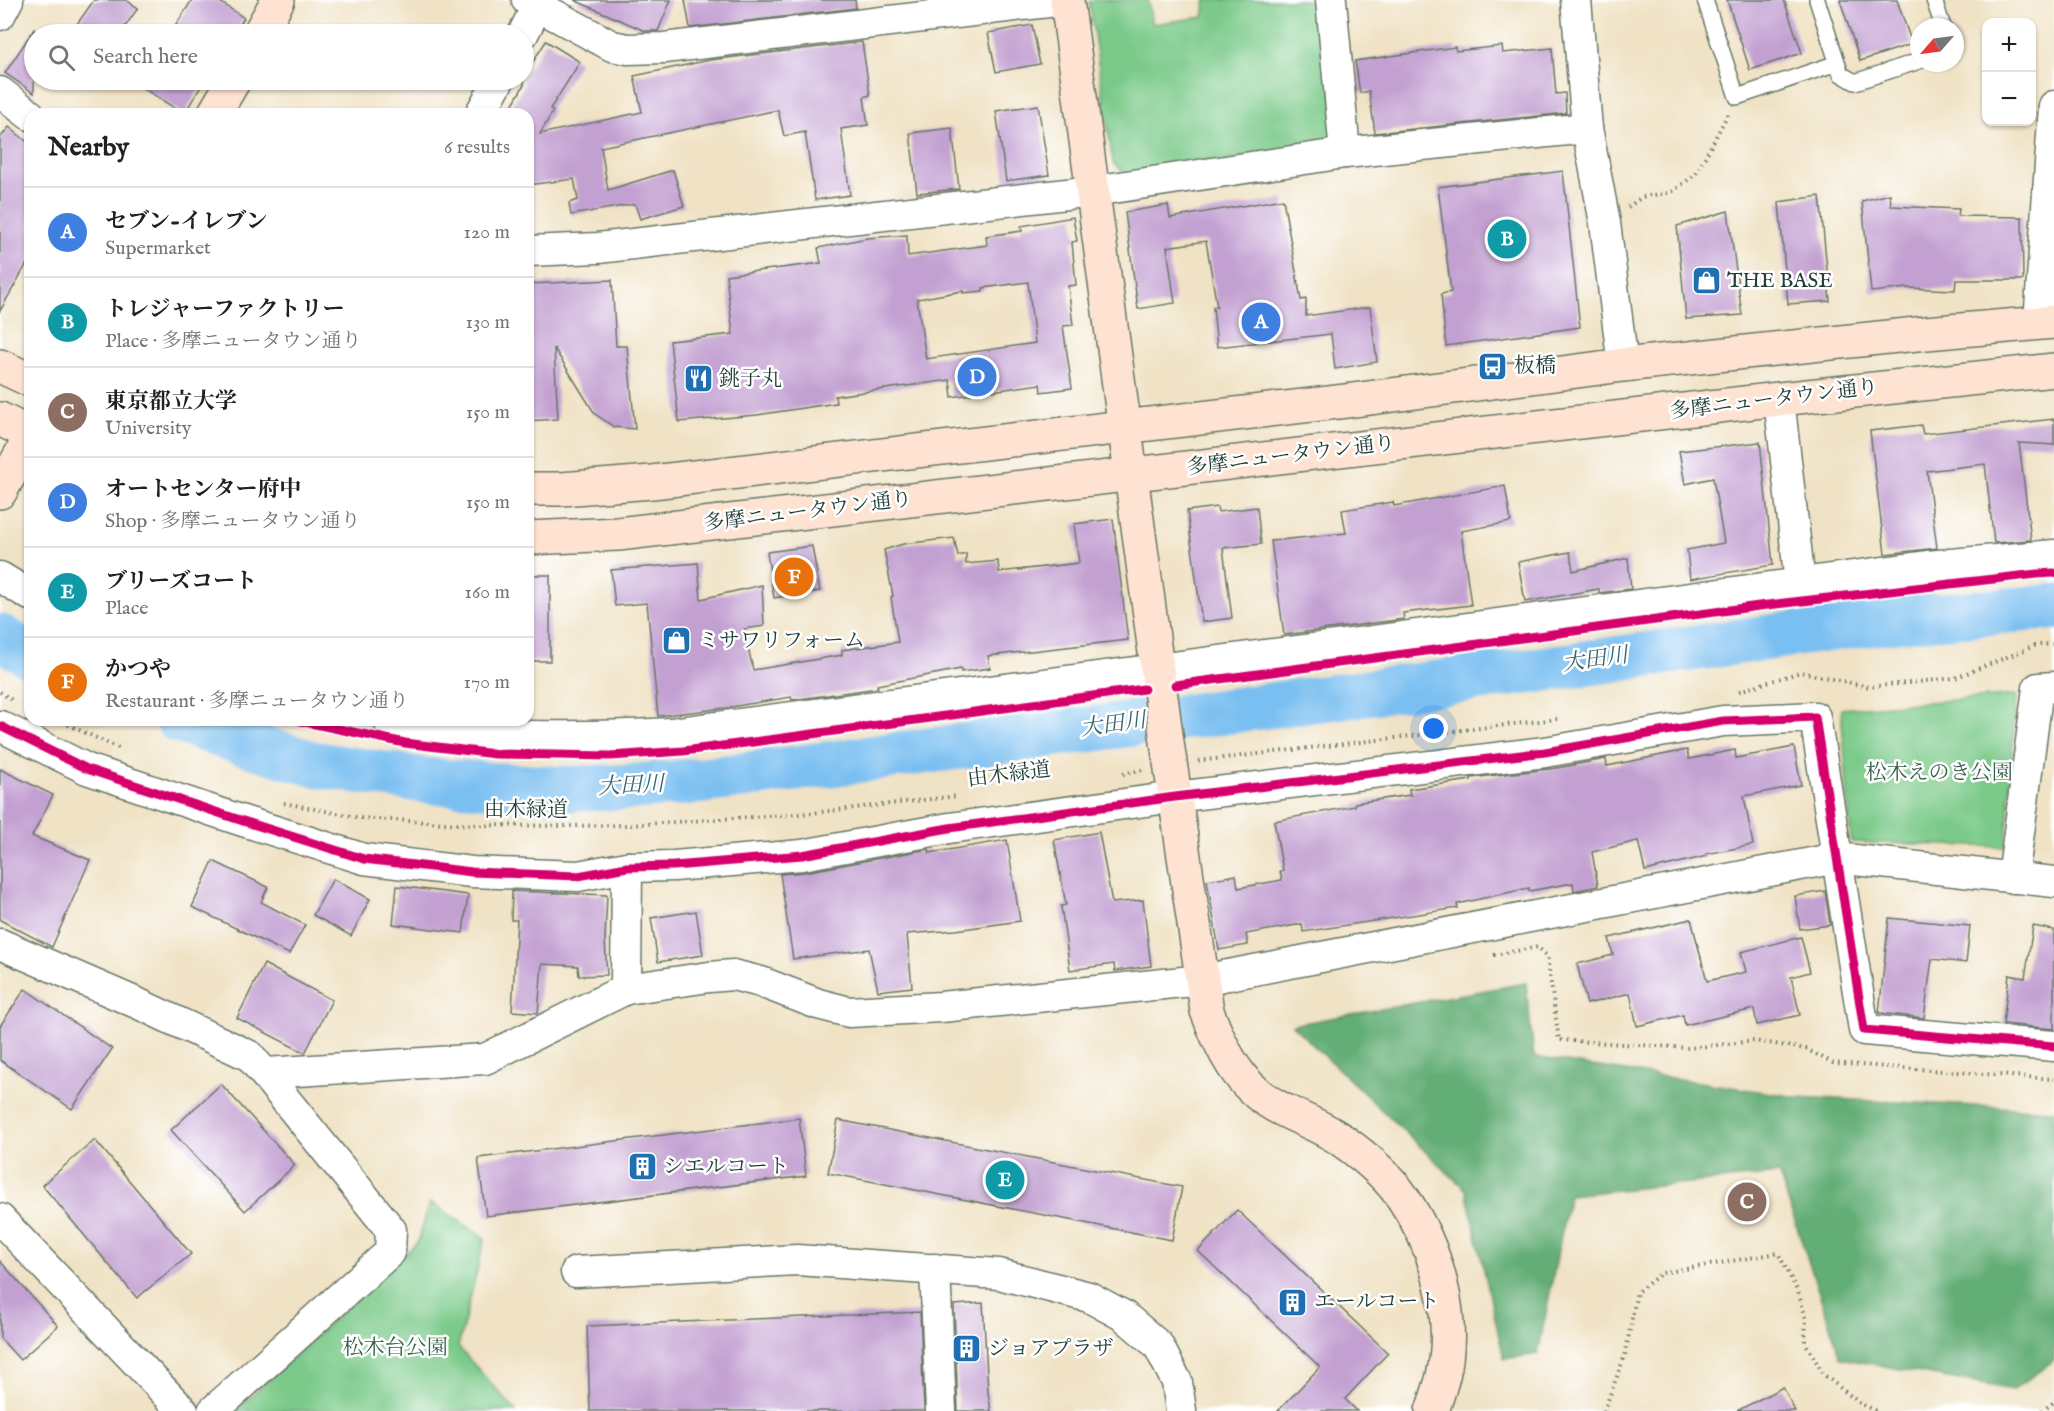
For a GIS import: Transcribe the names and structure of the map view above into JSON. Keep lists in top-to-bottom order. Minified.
{"streets":{"main road":["多摩ニュータウン通り"],"path":["由木緑道"]},"water":["大田川"],"parks":["松木えのき公園","松木台公園"],"places":{"shop":["THE BASE","ミサワリフォーム"],"bus stop":["板橋"],"restaurant":["銚子丸"],"building":["シエルコート","エールコート","ジョアプラザ"]},"north":"bottom left","page":{"map_buttons":["+","−"],"search":"Search here","heading":["Nearby","6 results"],"list":[{"mark":"A","name":"セブン-イレブン","note":"Supermarket","value":"120 m"},{"mark":"B","name":"トレジャーファクトリー","note":"Place · 多摩ニュータウン通り","value":"130 m"},{"mark":"C","name":"東京都立大学","note":"University","value":"150 m"},{"mark":"D","name":"オートセンター府中","note":"Shop · 多摩ニュータウン通り","value":"150 m"},{"mark":"E","name":"ブリーズコート","note":"Place","value":"160 m"},{"mark":"F","name":"かつや","note":"Restaurant · 多摩ニュータウン通り","value":"170 m"}],"pins":["B","A","D","F","E","C"]}}
